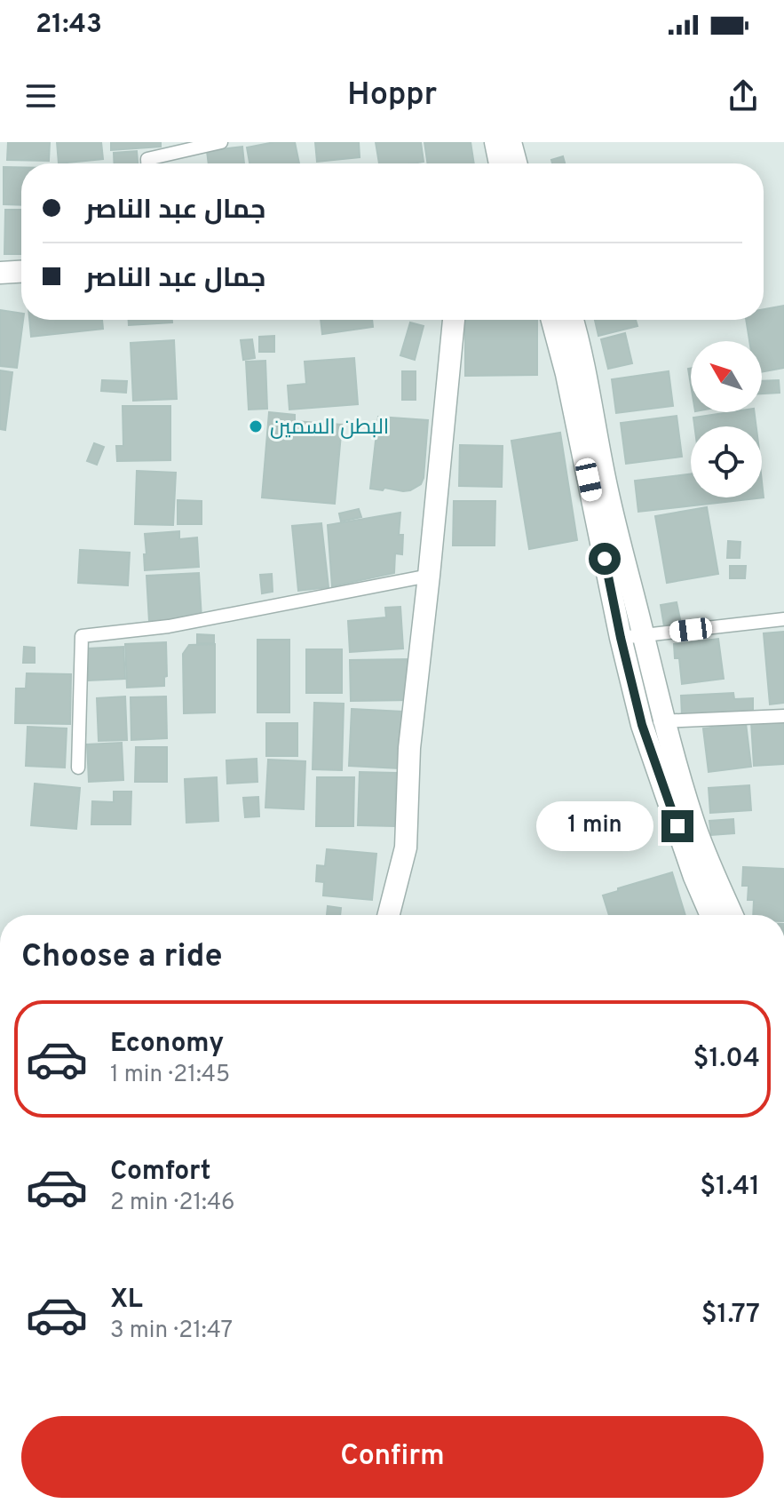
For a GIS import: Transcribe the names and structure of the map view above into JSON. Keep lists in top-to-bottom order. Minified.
{"places":["البطن السمين"],"north":"top left","page":{"status":"21:43","header":"Hoppr","banner":["جمال عبد الناصر","جمال عبد الناصر"],"bubble":"1 min","heading":"Choose a ride","list":[{"name":"Economy","note":"1 min · 21:45","value":"$1.04"},{"name":"Comfort","note":"2 min · 21:46","value":"$1.41"},{"name":"XL","note":"3 min · 21:47","value":"$1.77"}],"buttons":"Confirm"}}
